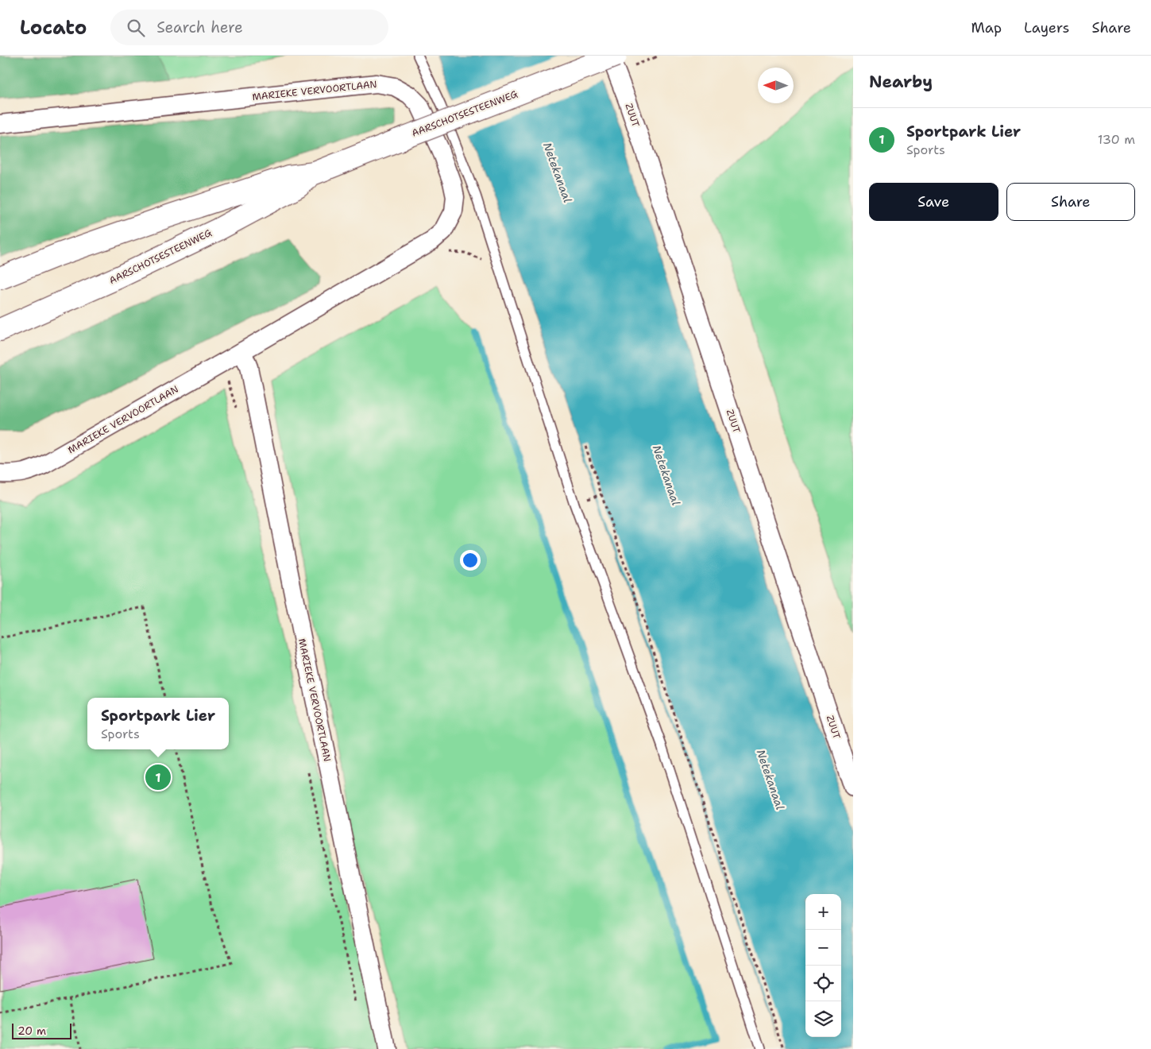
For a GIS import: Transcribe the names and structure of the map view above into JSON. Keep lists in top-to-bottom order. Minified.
{"streets":{"main road":["AARSCHOTSESTEENWEG"],"street":["MARIEKE VERVOORTLAAN","ZUUT"]},"water":["Netekanaal"],"scale_bar":"20 m","north":"left","page":{"header":"Locato","search":"Search here","nav":["Map","Layers","Share"],"heading":"Nearby","list":[{"mark":"1","name":"Sportpark Lier","note":"Sports","value":"130 m"}],"buttons":["Save","Share"],"popup":["Sportpark Lier","Sports"],"pins":"1","map_buttons":["+","−"],"scale":"20 m"}}
